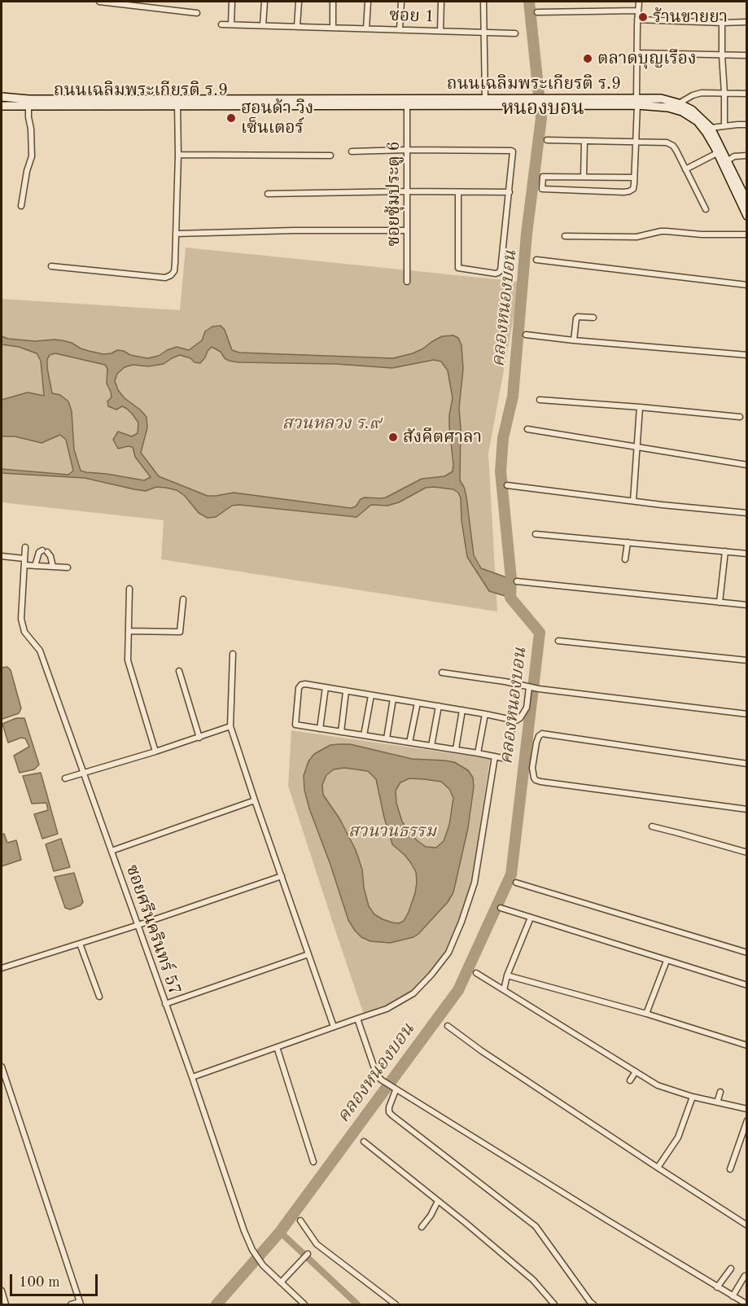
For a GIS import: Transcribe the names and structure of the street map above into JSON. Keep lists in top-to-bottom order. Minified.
{"streets":{"main road":["ถนนเฉลิมพระเกียรติ ร.9"],"street":["ซอย 1","ซอยซุ้มประตู 6","ซอยศรีนครินทร์ 57"]},"crossings":[["ถนนเฉลิมพระเกียรติ ร.9","ซอยซุ้มประตู 6"]],"districts":["หนองบอน"],"water":["คลองหนองบอน"],"parks":["สวนหลวง ร.๙","สวนวนธรรม"],"places":["ร้านขายยา","ตลาดบุญเรือง","ฮอนด้า วิง เซ็นเตอร์","สังคีตศาลา"],"scale_bar":"100 m"}
